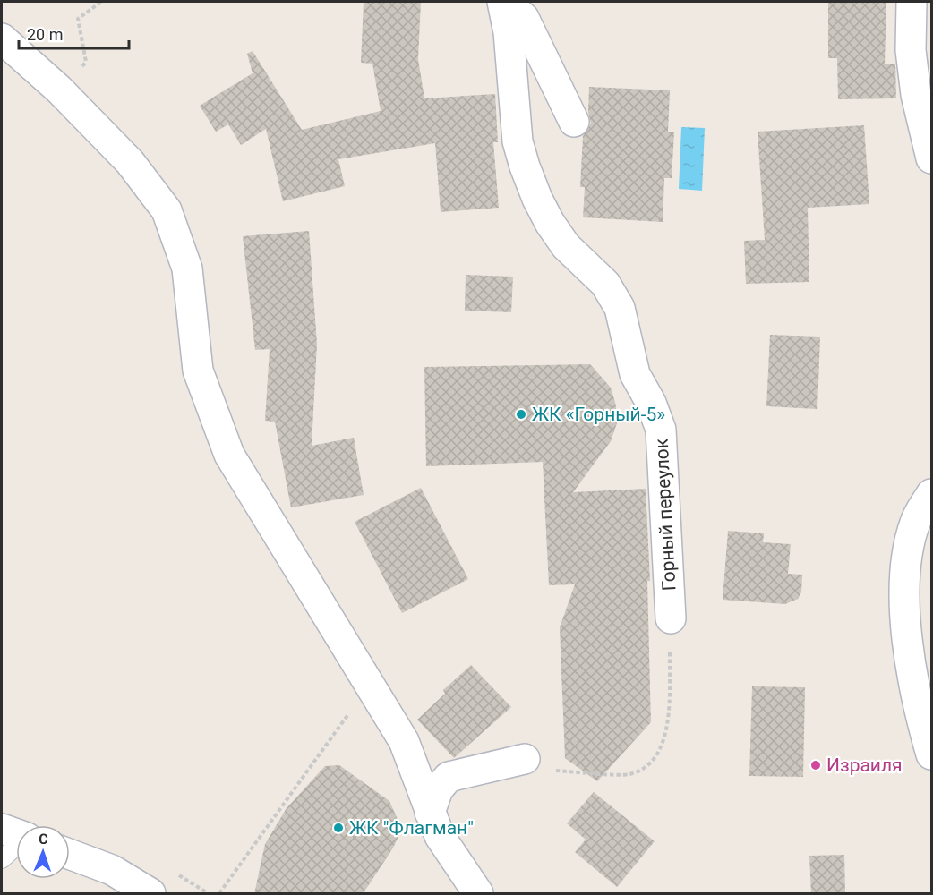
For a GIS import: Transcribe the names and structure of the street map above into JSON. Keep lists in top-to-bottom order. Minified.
{"streets":{"street":["Горный переулок"]},"places":["ЖК «Горный-5»","Израиля","ЖК \"Флагман\""],"scale_bar":"20 m","north":"top"}
